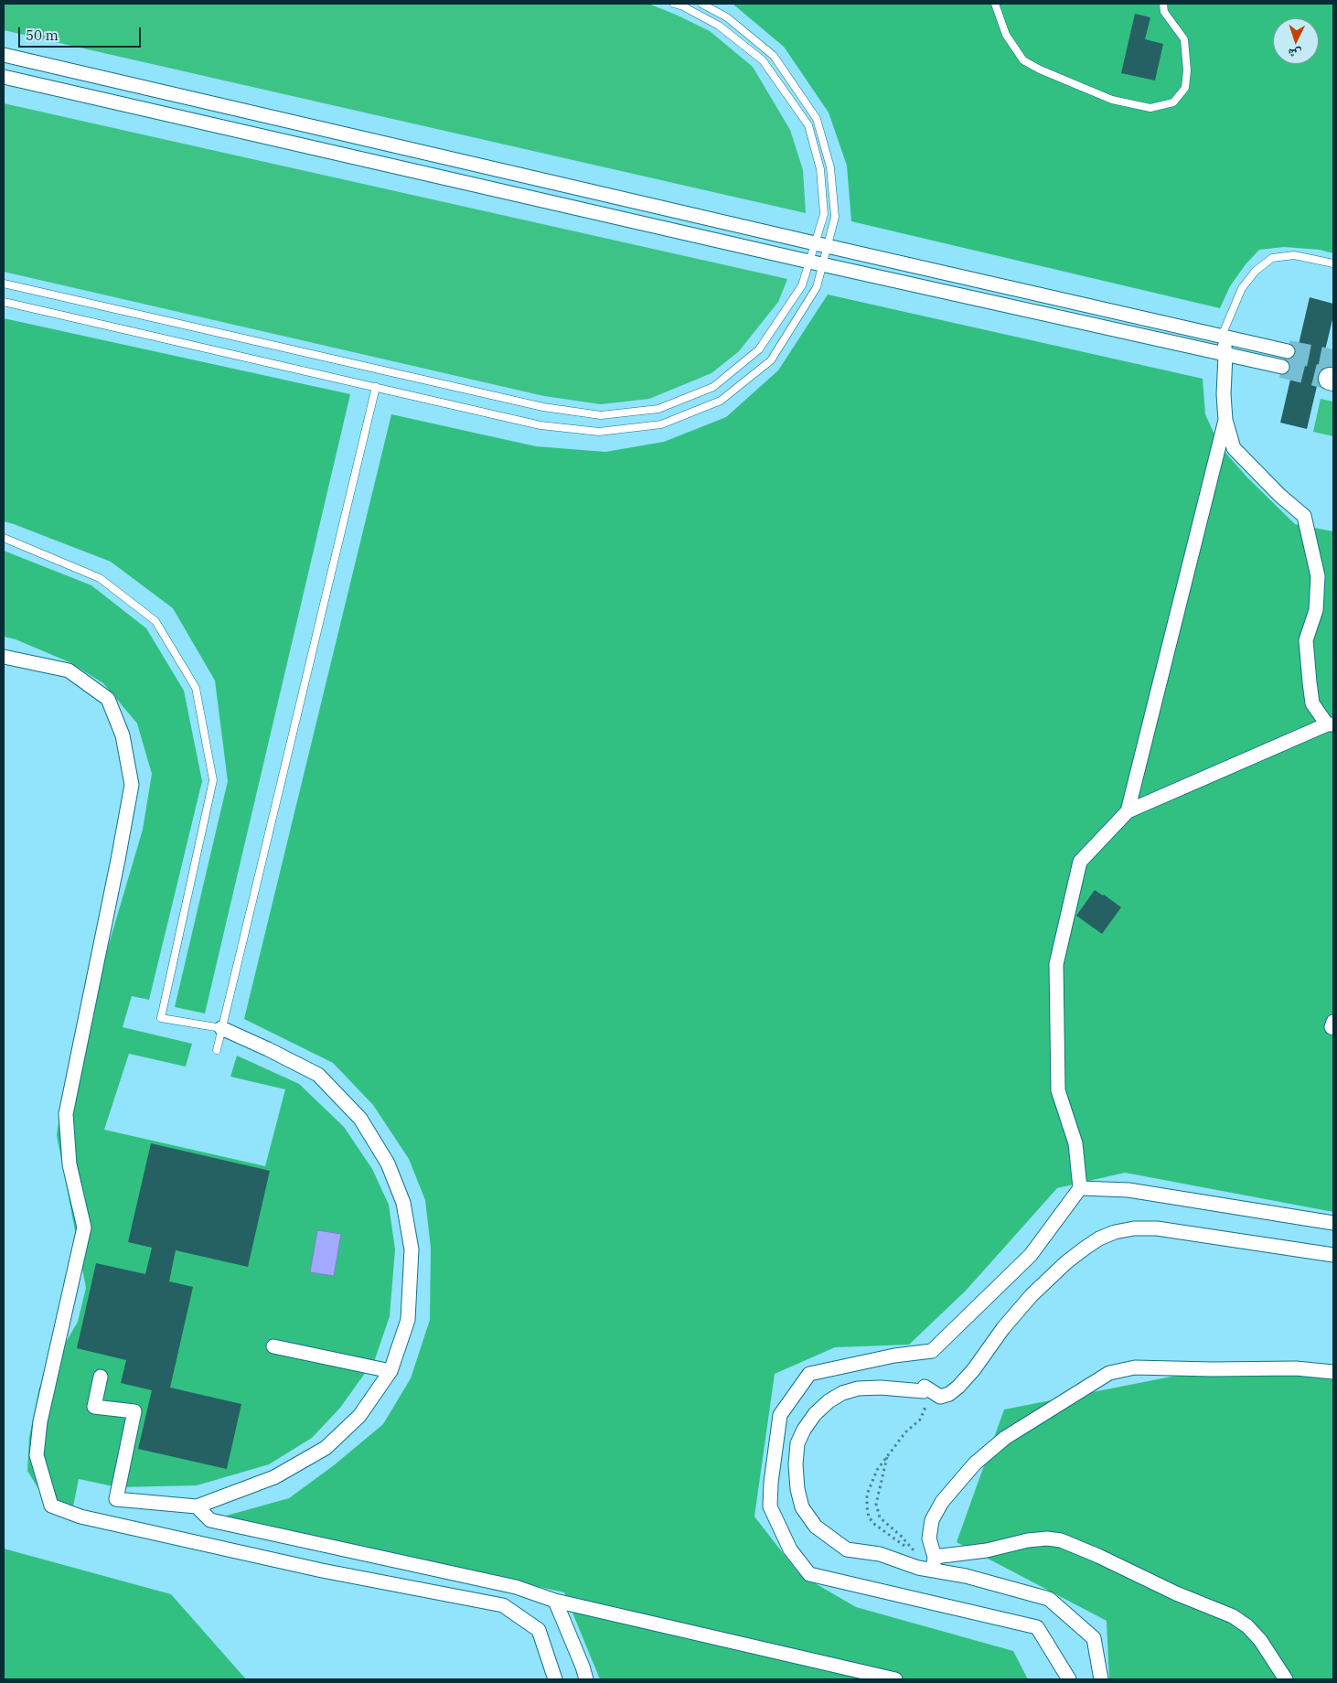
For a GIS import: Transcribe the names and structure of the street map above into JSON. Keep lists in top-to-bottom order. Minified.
{"scale_bar":"50 m","north":"bottom"}
